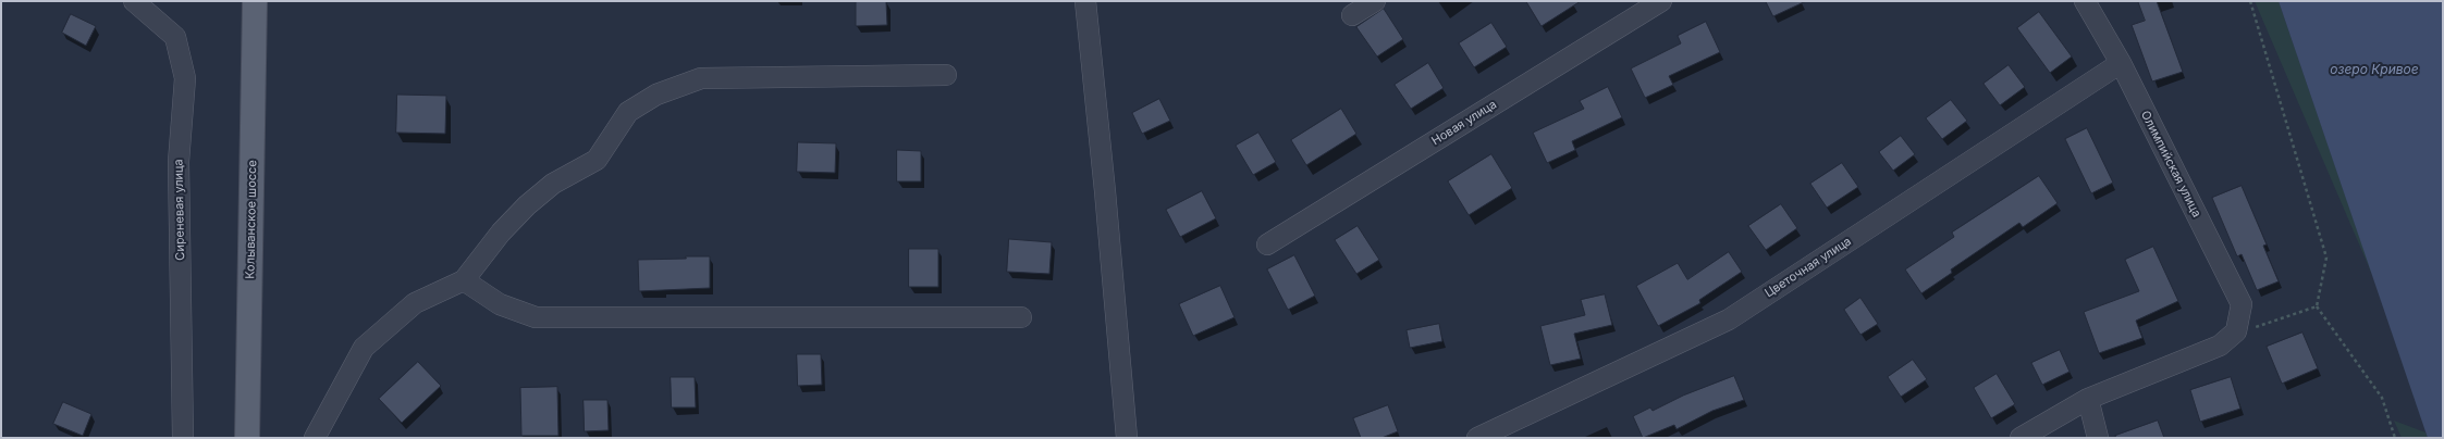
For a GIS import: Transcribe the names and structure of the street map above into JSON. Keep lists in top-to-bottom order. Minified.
{"streets":{"main road":["Колыванское шоссе"],"street":["Новая улица","Олимпийская улица","Сиреневая улица","Цветочная улица"]},"crossings":[["Олимпийская улица","Цветочная улица"]],"water":["озеро Кривое"]}
